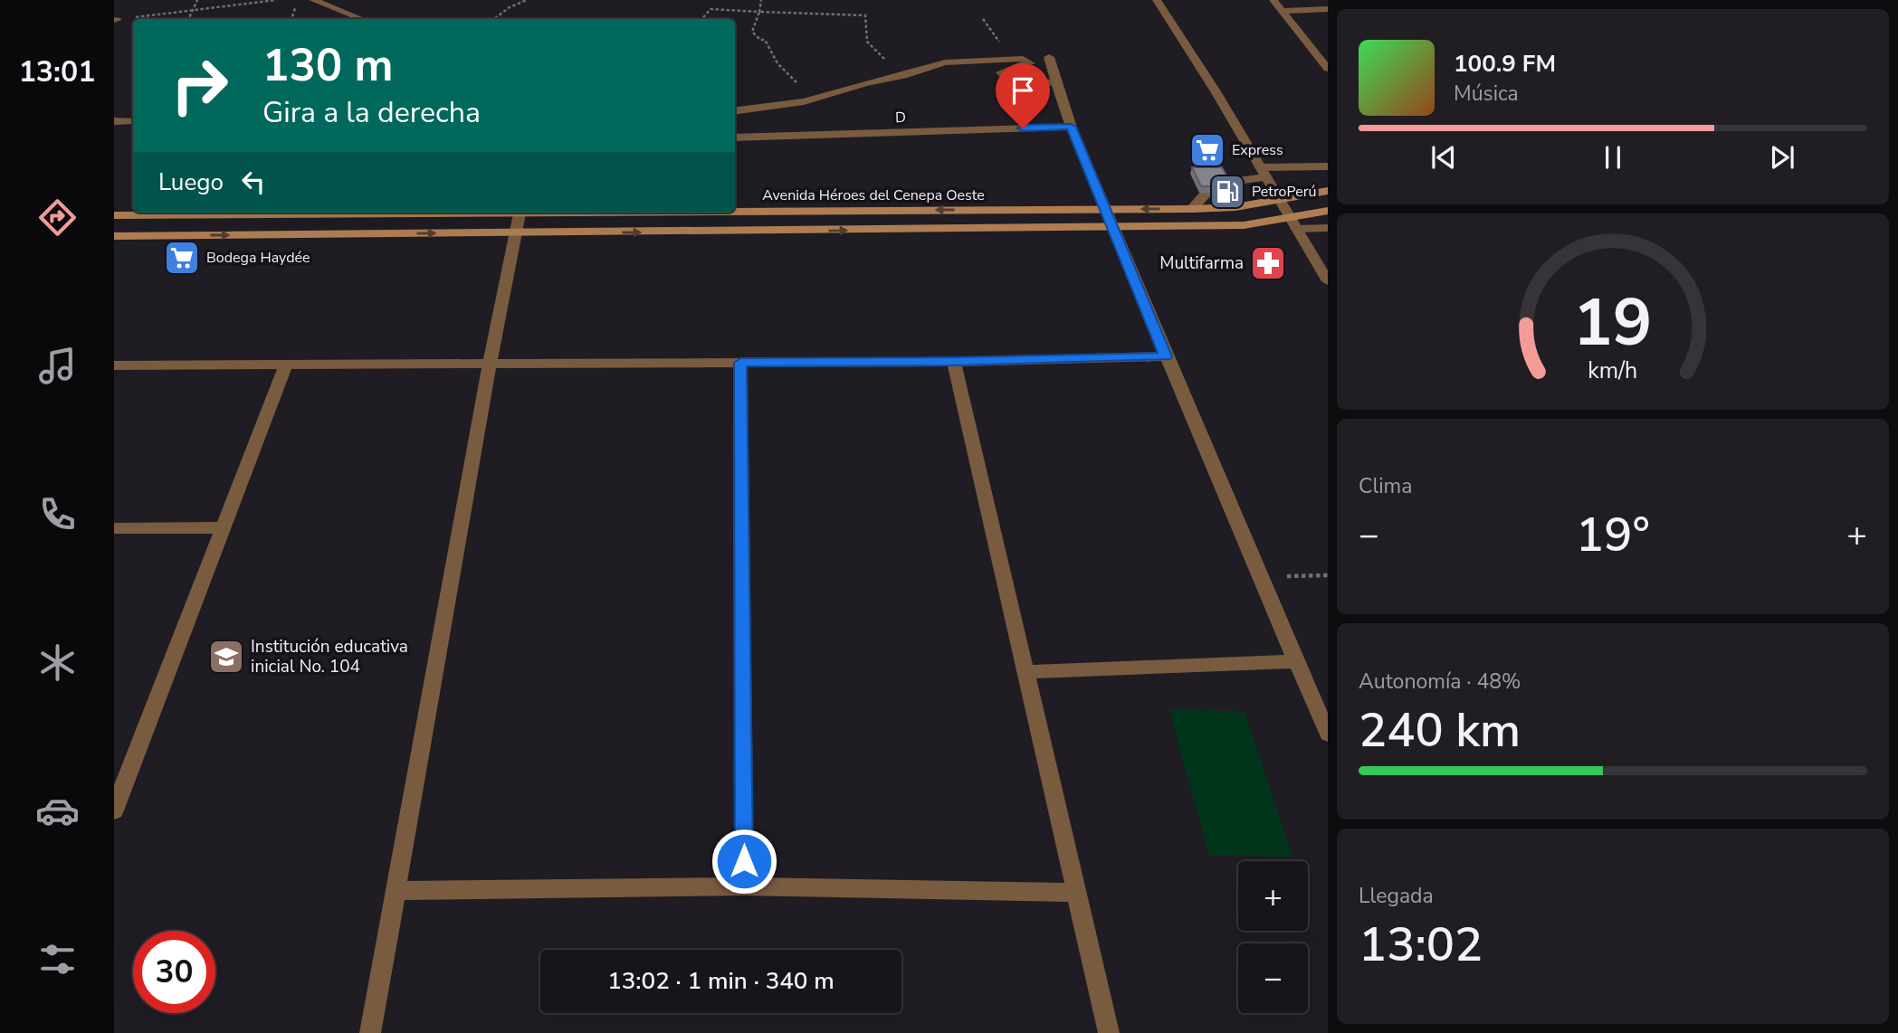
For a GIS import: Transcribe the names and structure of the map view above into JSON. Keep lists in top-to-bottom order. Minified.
{"streets":{"main road":["Avenida Héroes del Cenepa Oeste"],"street":["D"]},"places":{"supermarket":["Express","Bodega Haydée"],"fuel station":["PetroPerú"],"pharmacy":["Multifarma"],"school or university":["Institución educativa inicial No. 104"]},"page":{"tabs":"13:01","turn":["130 m","Gira a la derecha"],"song":["100.9 FM","Música"],"then":"Luego","tile":["Clima",["Autonomía · 48%","240 km"],["Llegada","13:02"]],"heat":["−","19°","+"],"map_buttons":["+","−"],"limit":"30","trip":"13:02 · 1 min · 340 m","gauge":["19","km/h"]}}
